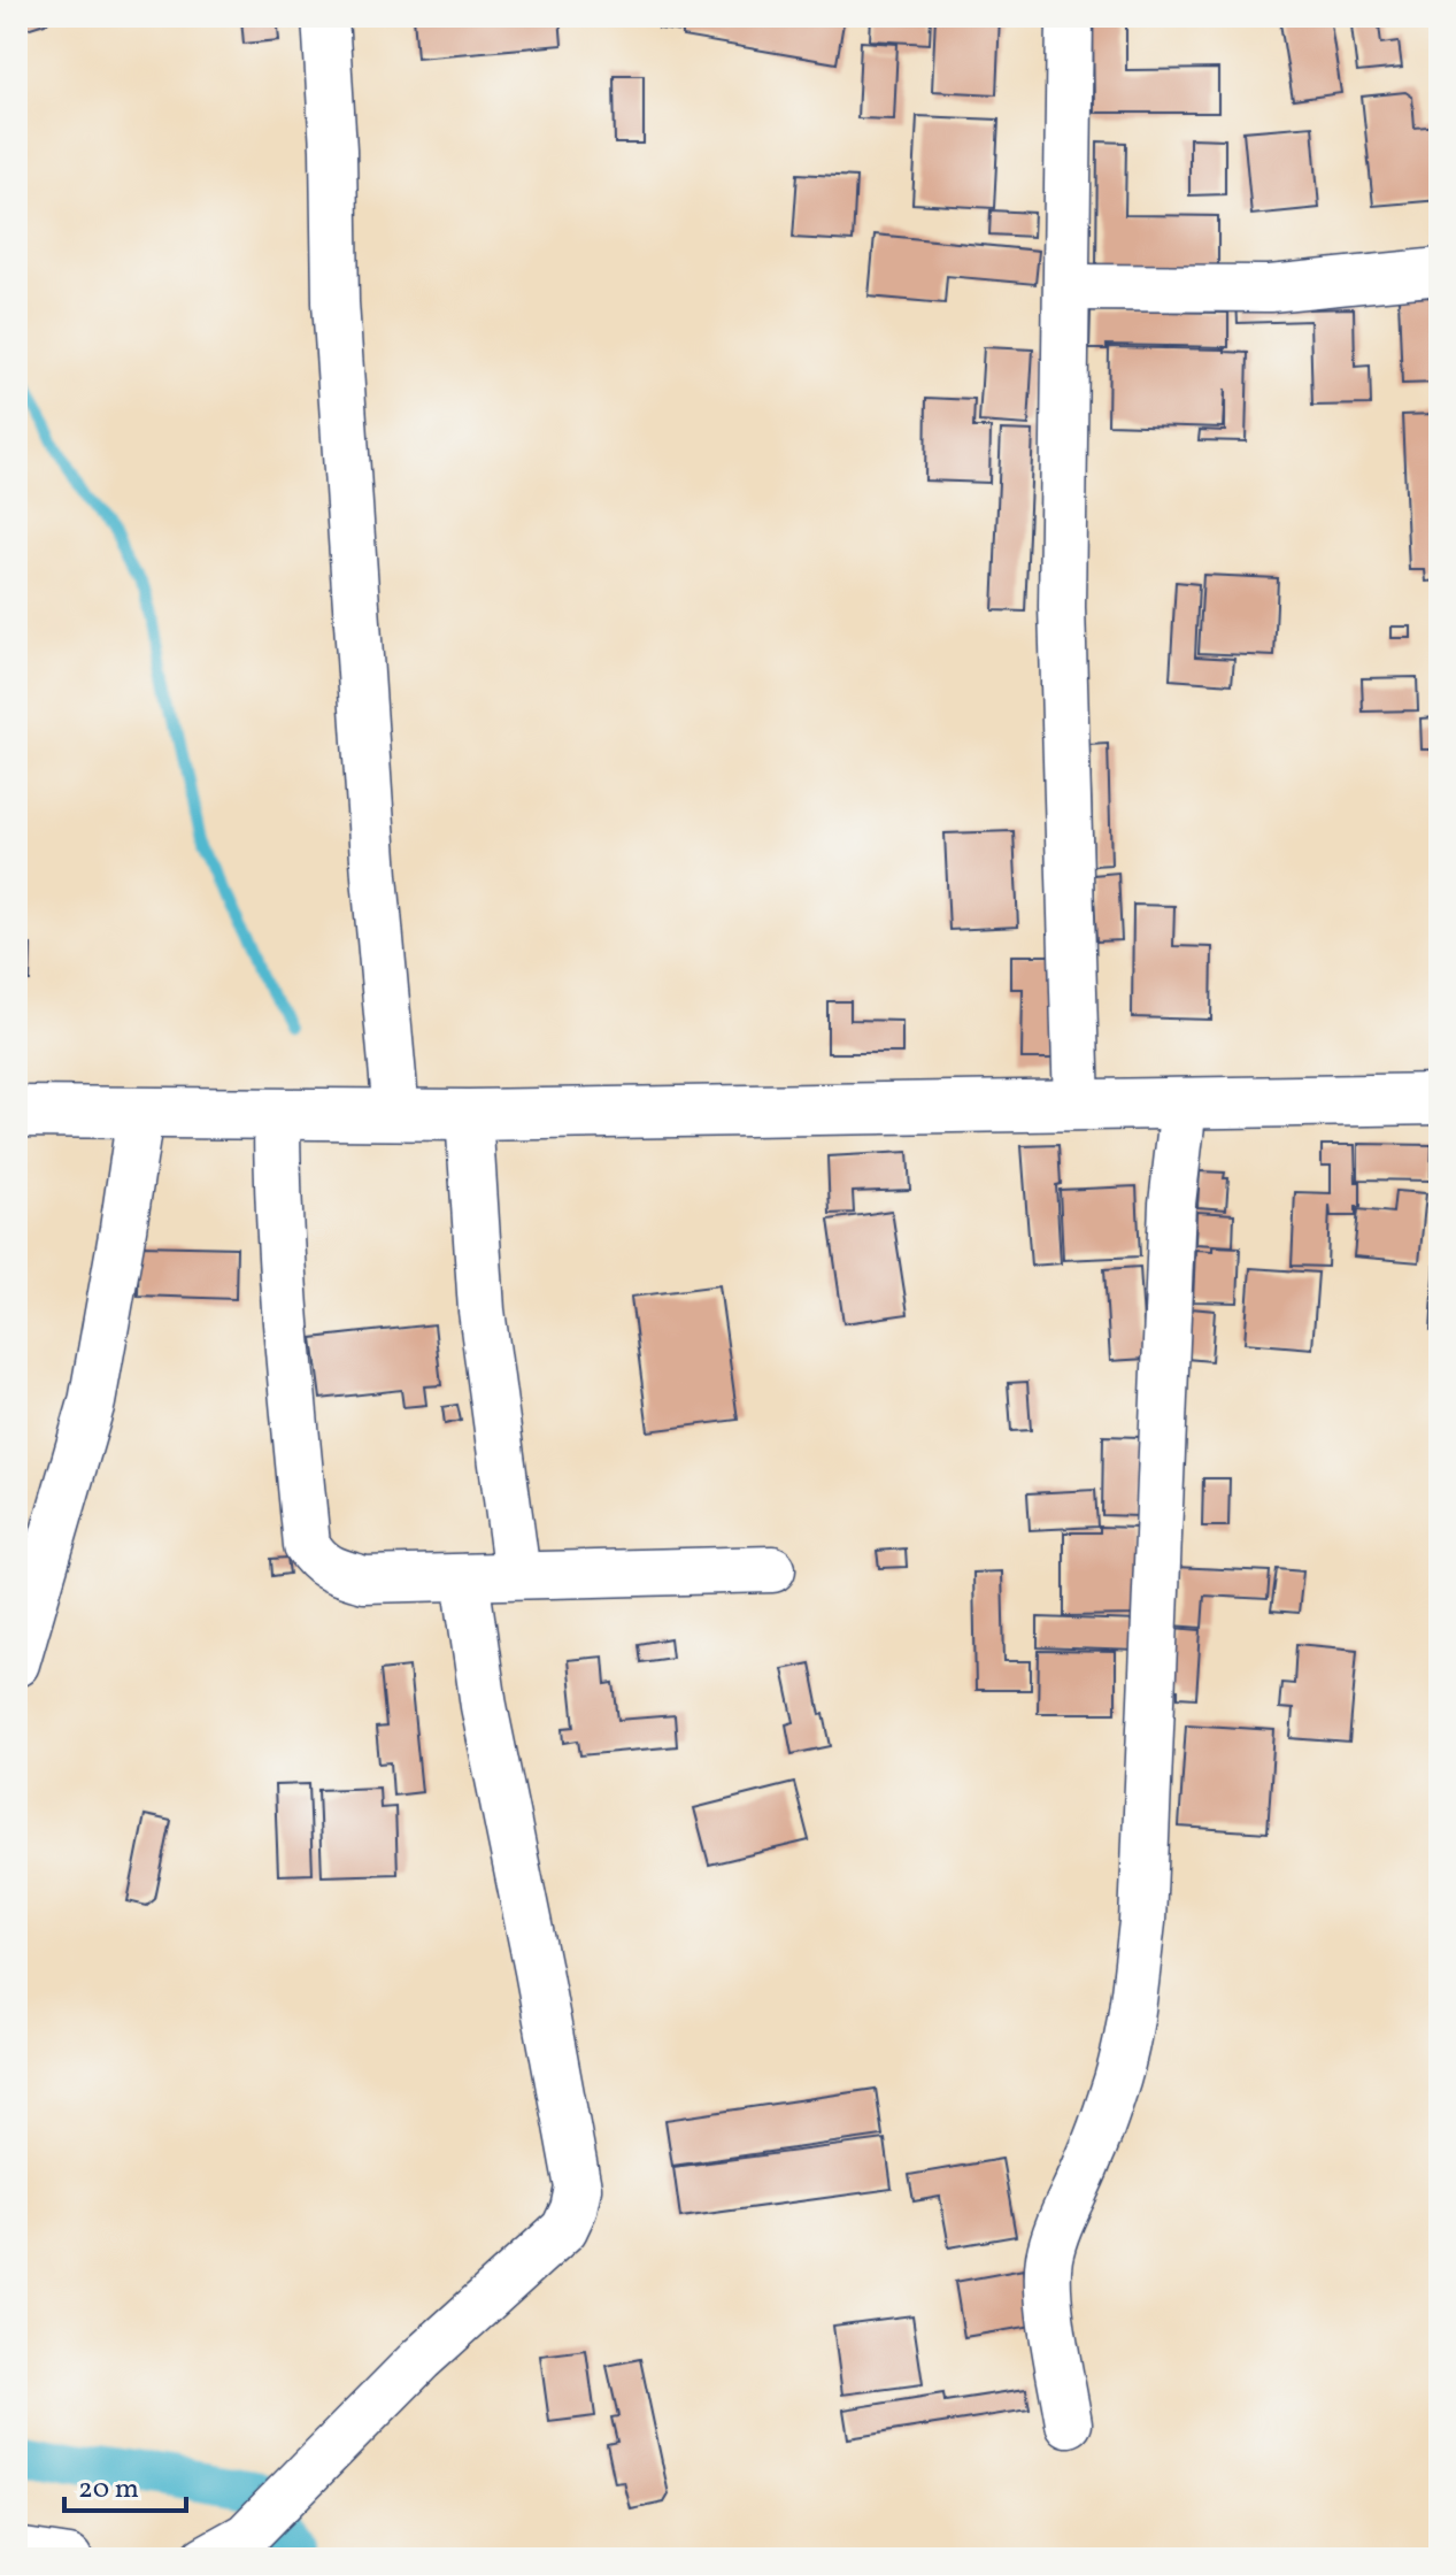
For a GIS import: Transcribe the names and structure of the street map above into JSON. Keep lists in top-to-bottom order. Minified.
{"scale_bar":"20 m"}
